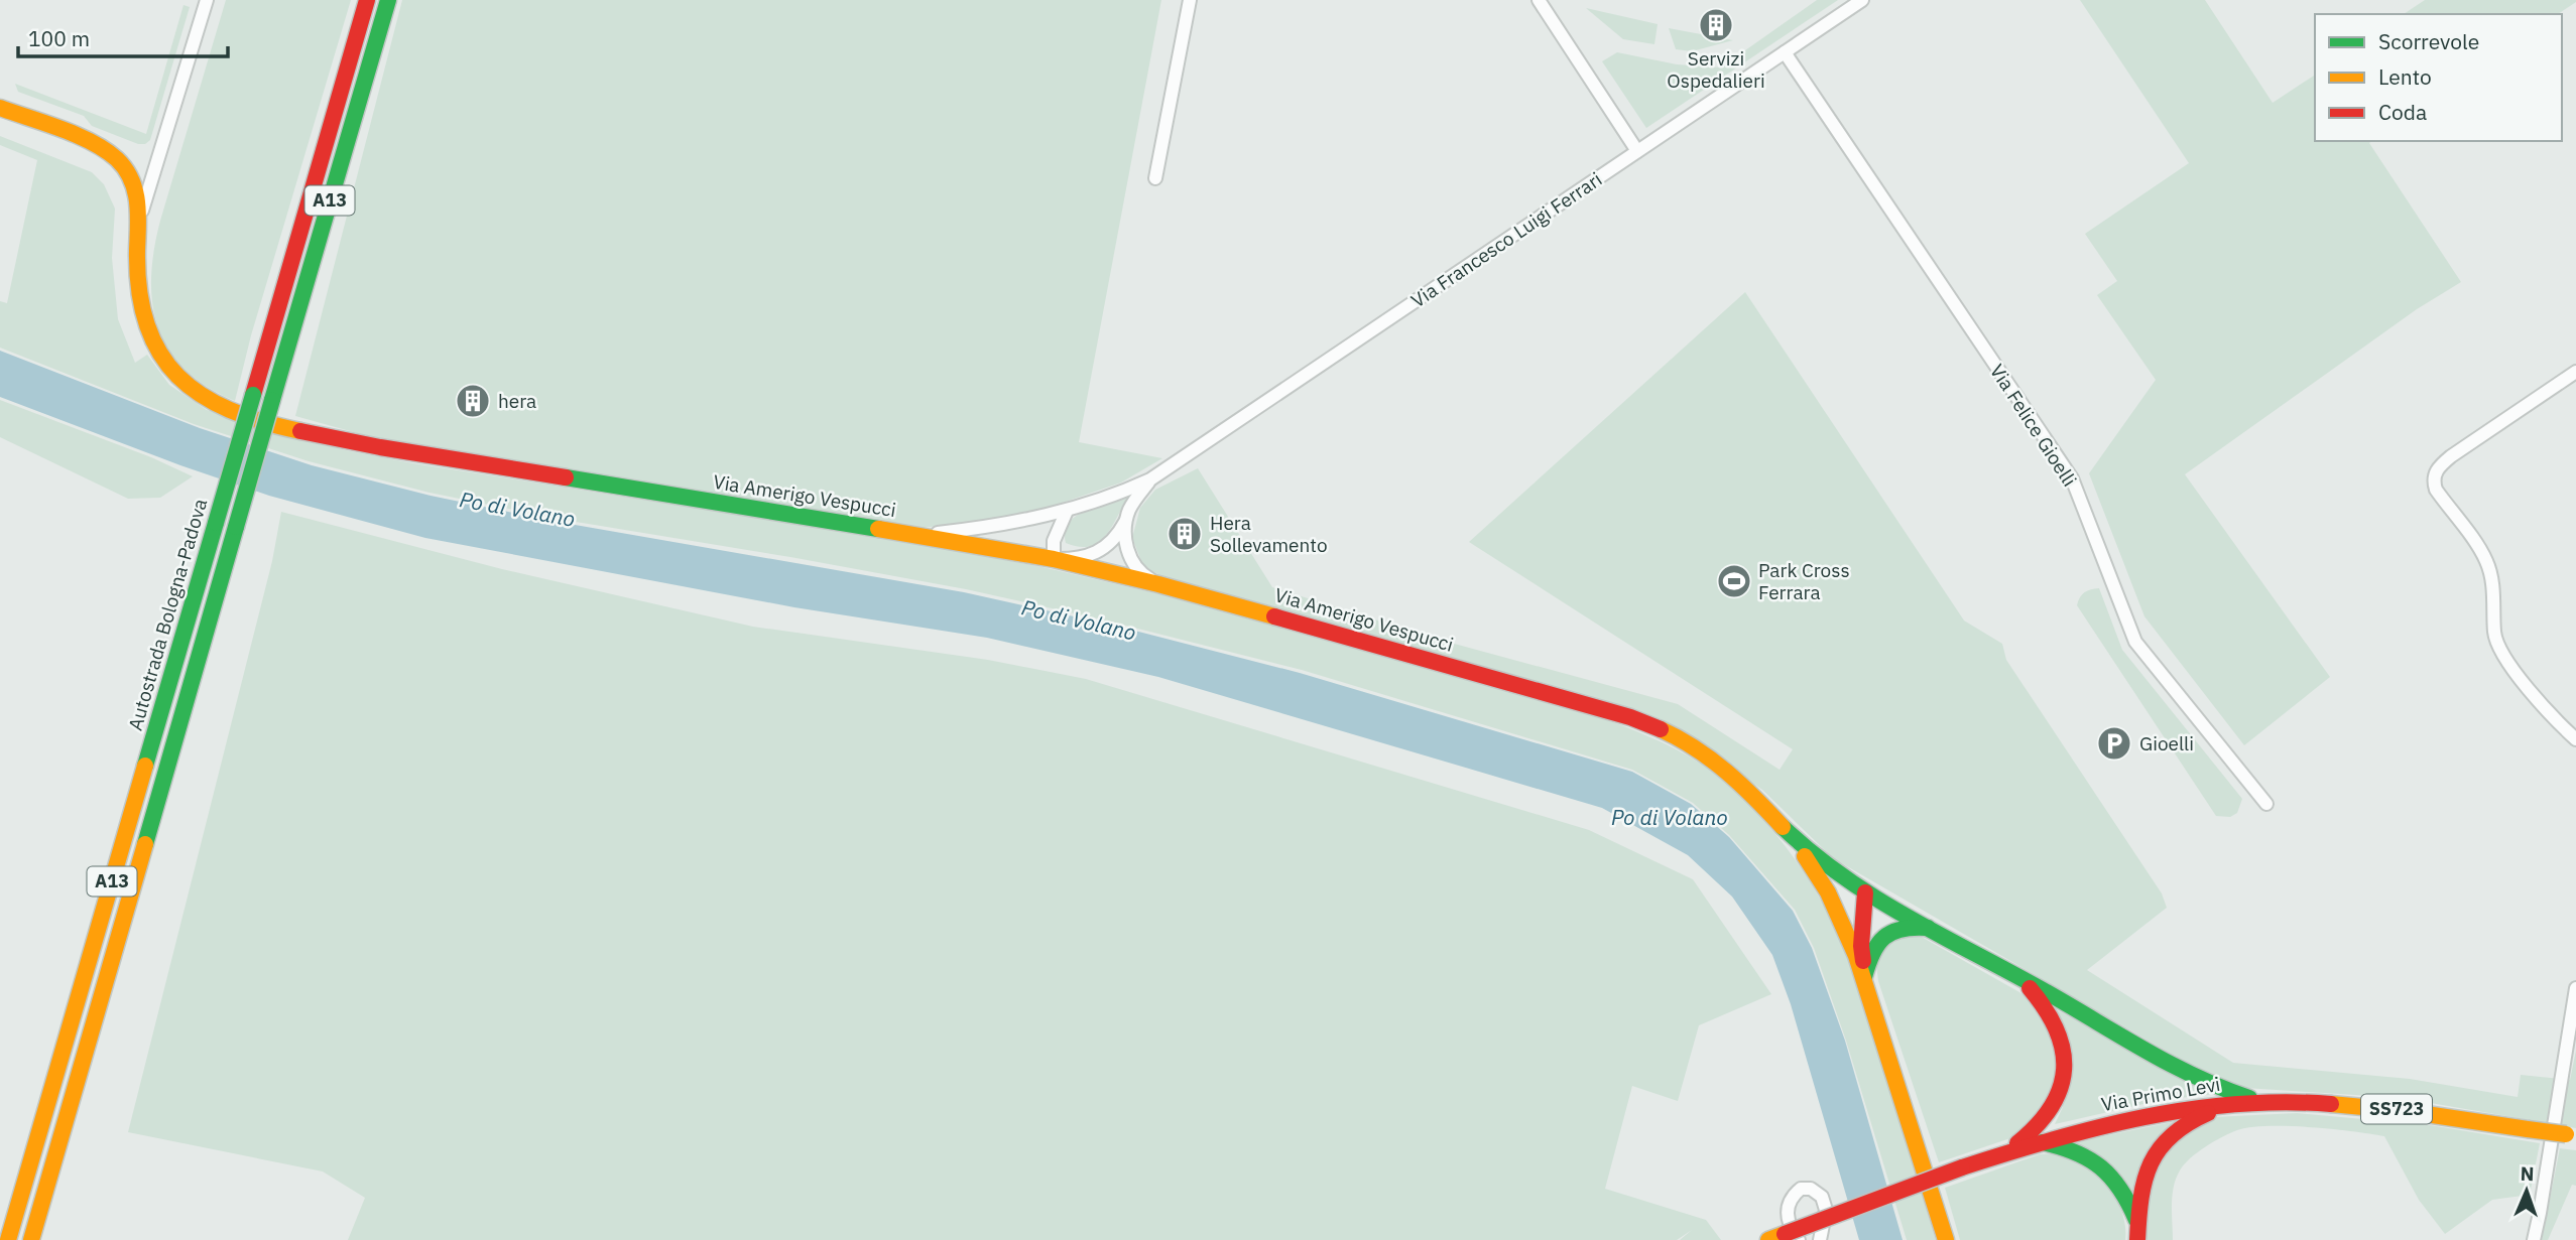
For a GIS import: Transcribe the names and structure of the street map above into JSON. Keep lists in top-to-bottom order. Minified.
{"streets":{"main road":["A13","Via Amerigo Vespucci","Autostrada Bologna-Padova","Via Primo Levi","SS723"],"street":["Via Francesco Luigi Ferrari","Via Felice Gioelli"]},"crossings":[["Via Francesco Luigi Ferrari","Via Felice Gioelli"],["Via Francesco Luigi Ferrari","Via Amerigo Vespucci"]],"water":["Po di Volano"],"places":{"building":["Servizi Ospedalieri","hera","Hera Sollevamento"],"sports":["Park Cross Ferrara"],"parking":["Gioelli"]},"legend":["Scorrevole","Lento","Coda"],"scale_bar":"100 m","north":"top"}
